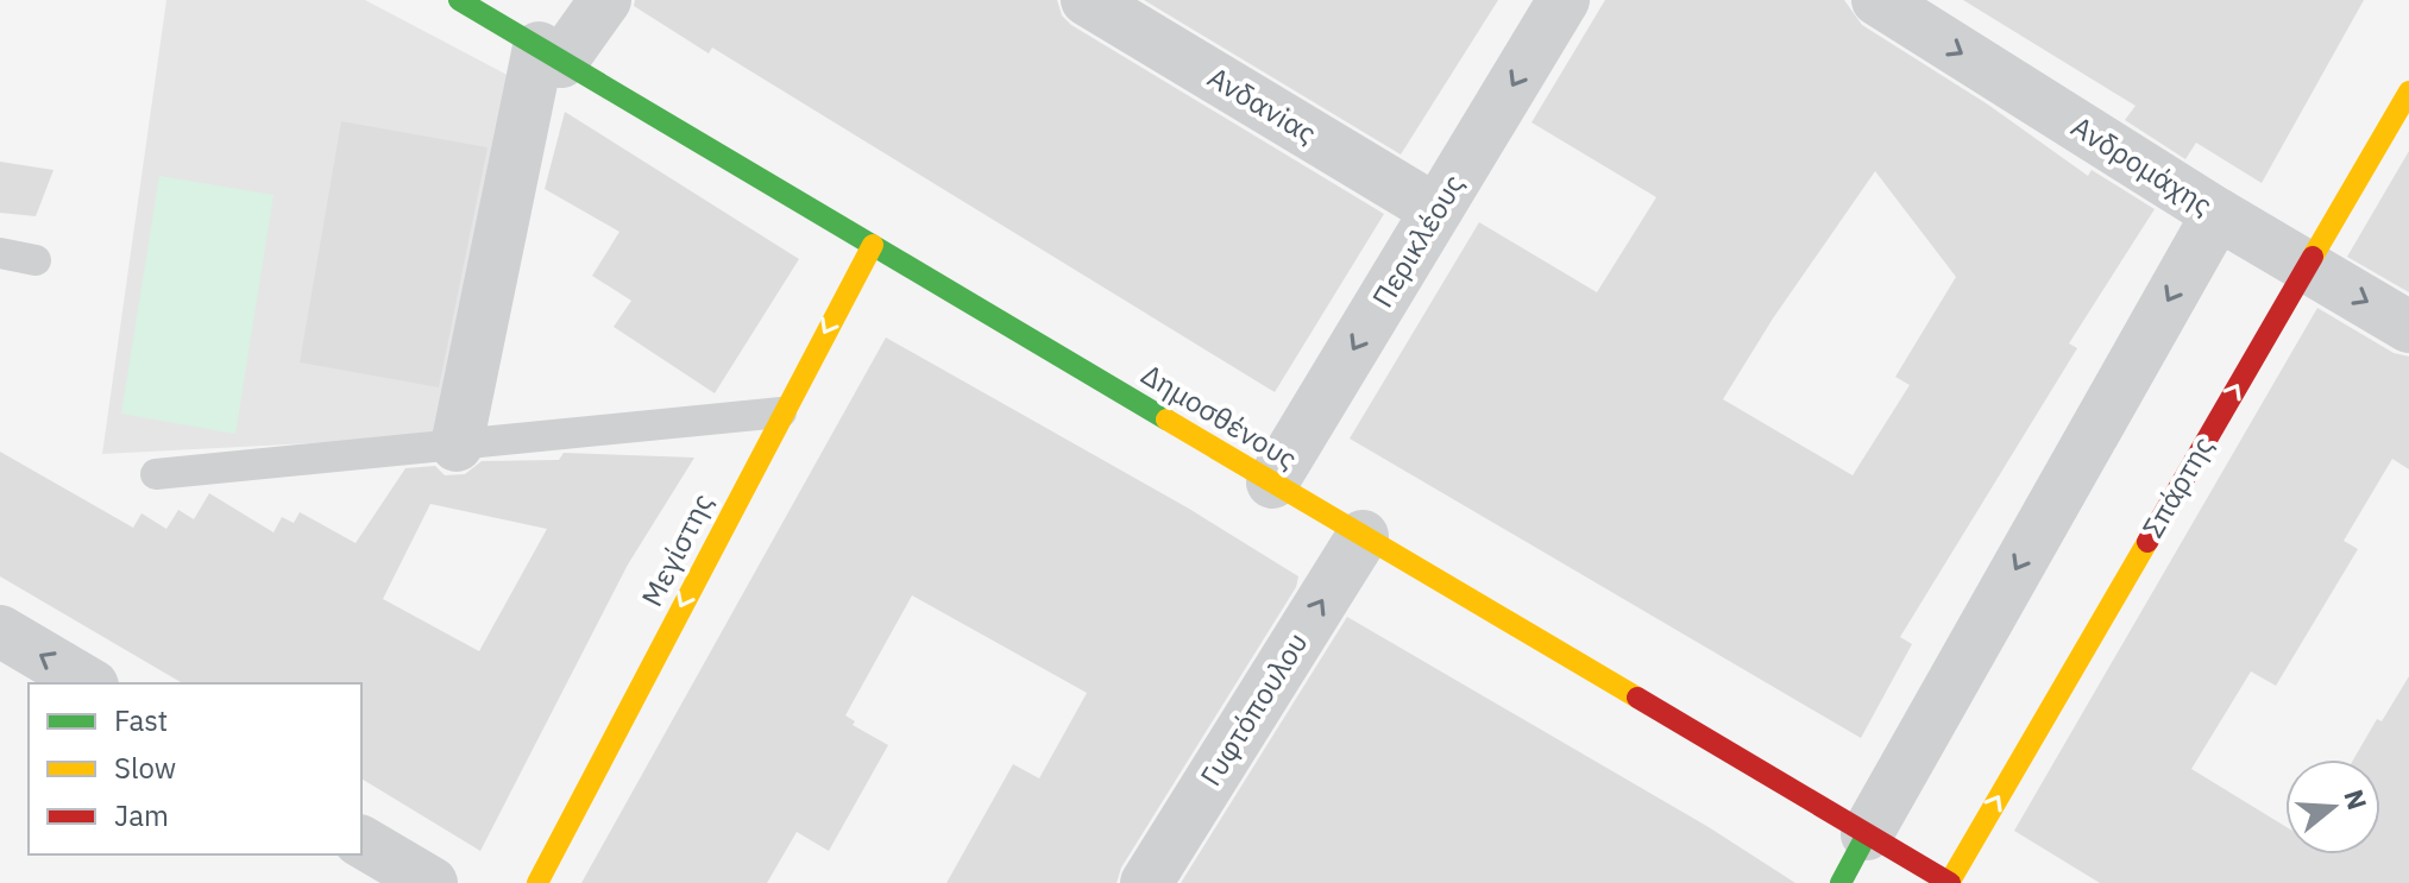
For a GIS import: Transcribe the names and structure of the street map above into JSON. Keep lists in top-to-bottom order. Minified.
{"streets":{"street":["Ανδανiας","Ανδρομάχης","Περικλέους","Δημοσθένους","Σπάρτης","Μεγίστης","Γυφτόπουλου"]},"crossings":[["Ανδανiας","Περικλέους"],["Ανδρομάχης","Σπάρτης"],["Περικλέους","Δημοσθένους"],["Δημοσθένους","Σπάρτης"],["Δημοσθένους","Μεγίστης"],["Δημοσθένους","Γυφτόπουλου"]],"one_way":["Ανδρομάχης","Περικλέους","Μεγίστης","Γυφτόπουλου"],"legend":["Fast","Slow","Jam"],"north":"right"}
